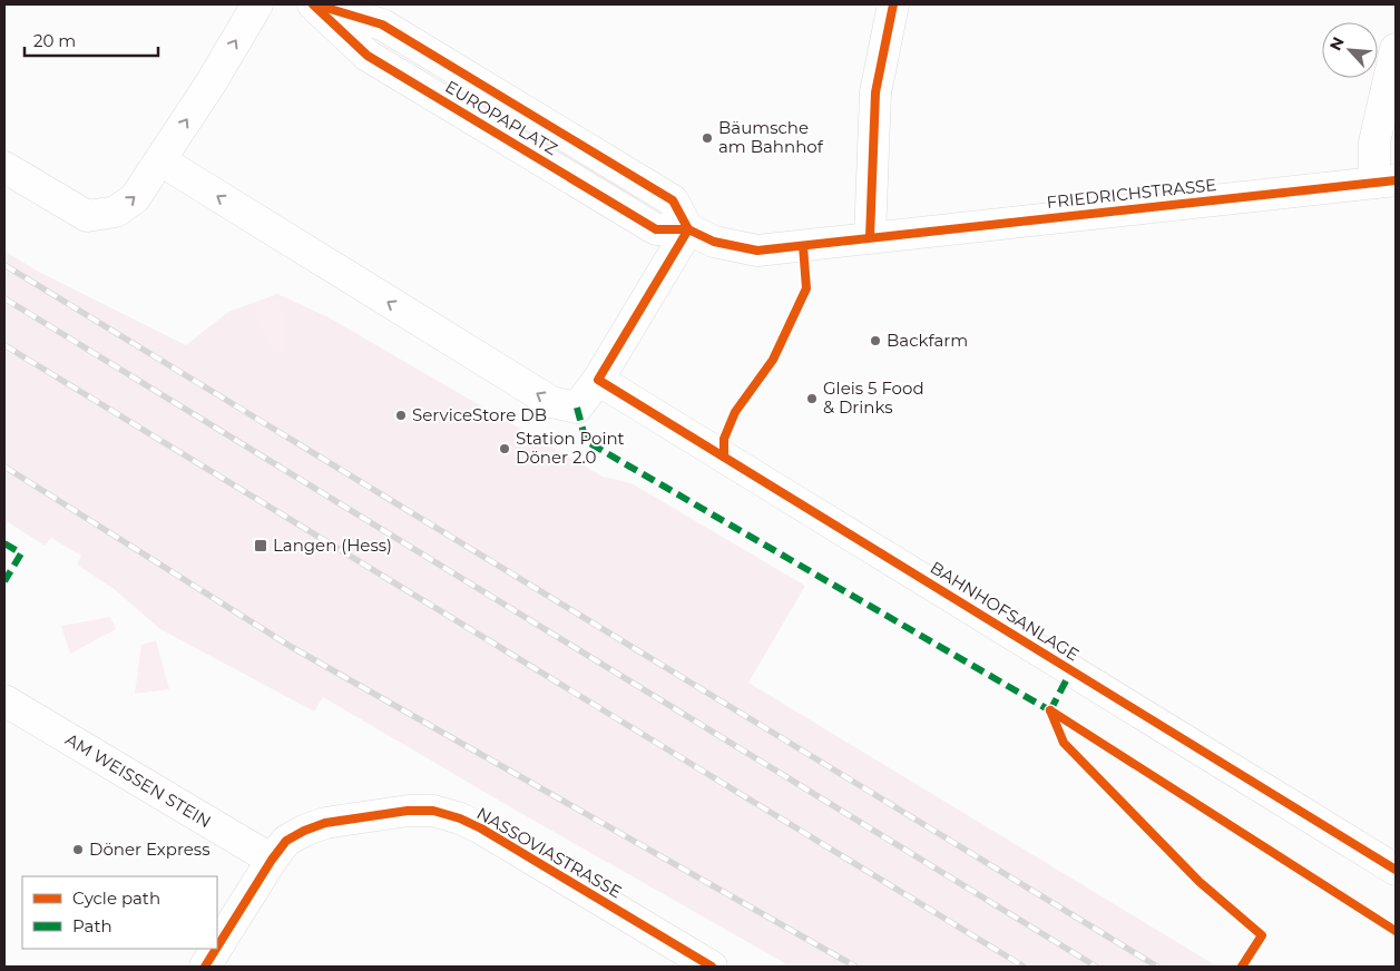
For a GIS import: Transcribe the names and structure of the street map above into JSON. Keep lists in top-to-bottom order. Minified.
{"streets":{"street":["EUROPAPLATZ","FRIEDRICHSTRASSE","BAHNHOFSANLAGE","AM WEISSEN STEIN","NASSOVIASTRASSE"]},"crossings":[["EUROPAPLATZ","FRIEDRICHSTRASSE"],["AM WEISSEN STEIN","NASSOVIASTRASSE"]],"places":{"other":["Bäumsche am Bahnhof","Backfarm","Gleis 5 Food & Drinks","ServiceStore DB","Station Point Döner 2.0","Döner Express"],"transit":["Langen (Hess)"]},"legend":["Cycle path","Path"],"scale_bar":"20 m","north":"top left"}
